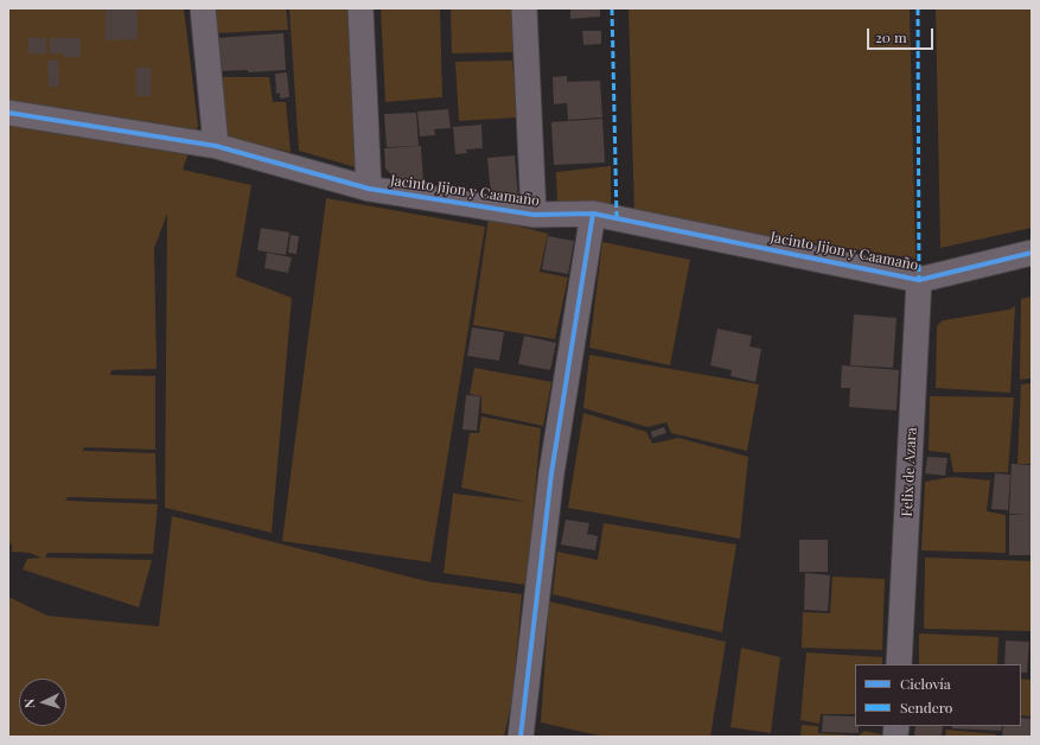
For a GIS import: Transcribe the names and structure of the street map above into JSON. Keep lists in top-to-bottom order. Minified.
{"streets":{"street":["Jacinto Jijon y Caamaño","Felix de Azara"]},"crossings":[["Jacinto Jijon y Caamaño","Felix de Azara"]],"legend":["Ciclovía","Sendero"],"scale_bar":"20 m","north":"left"}
